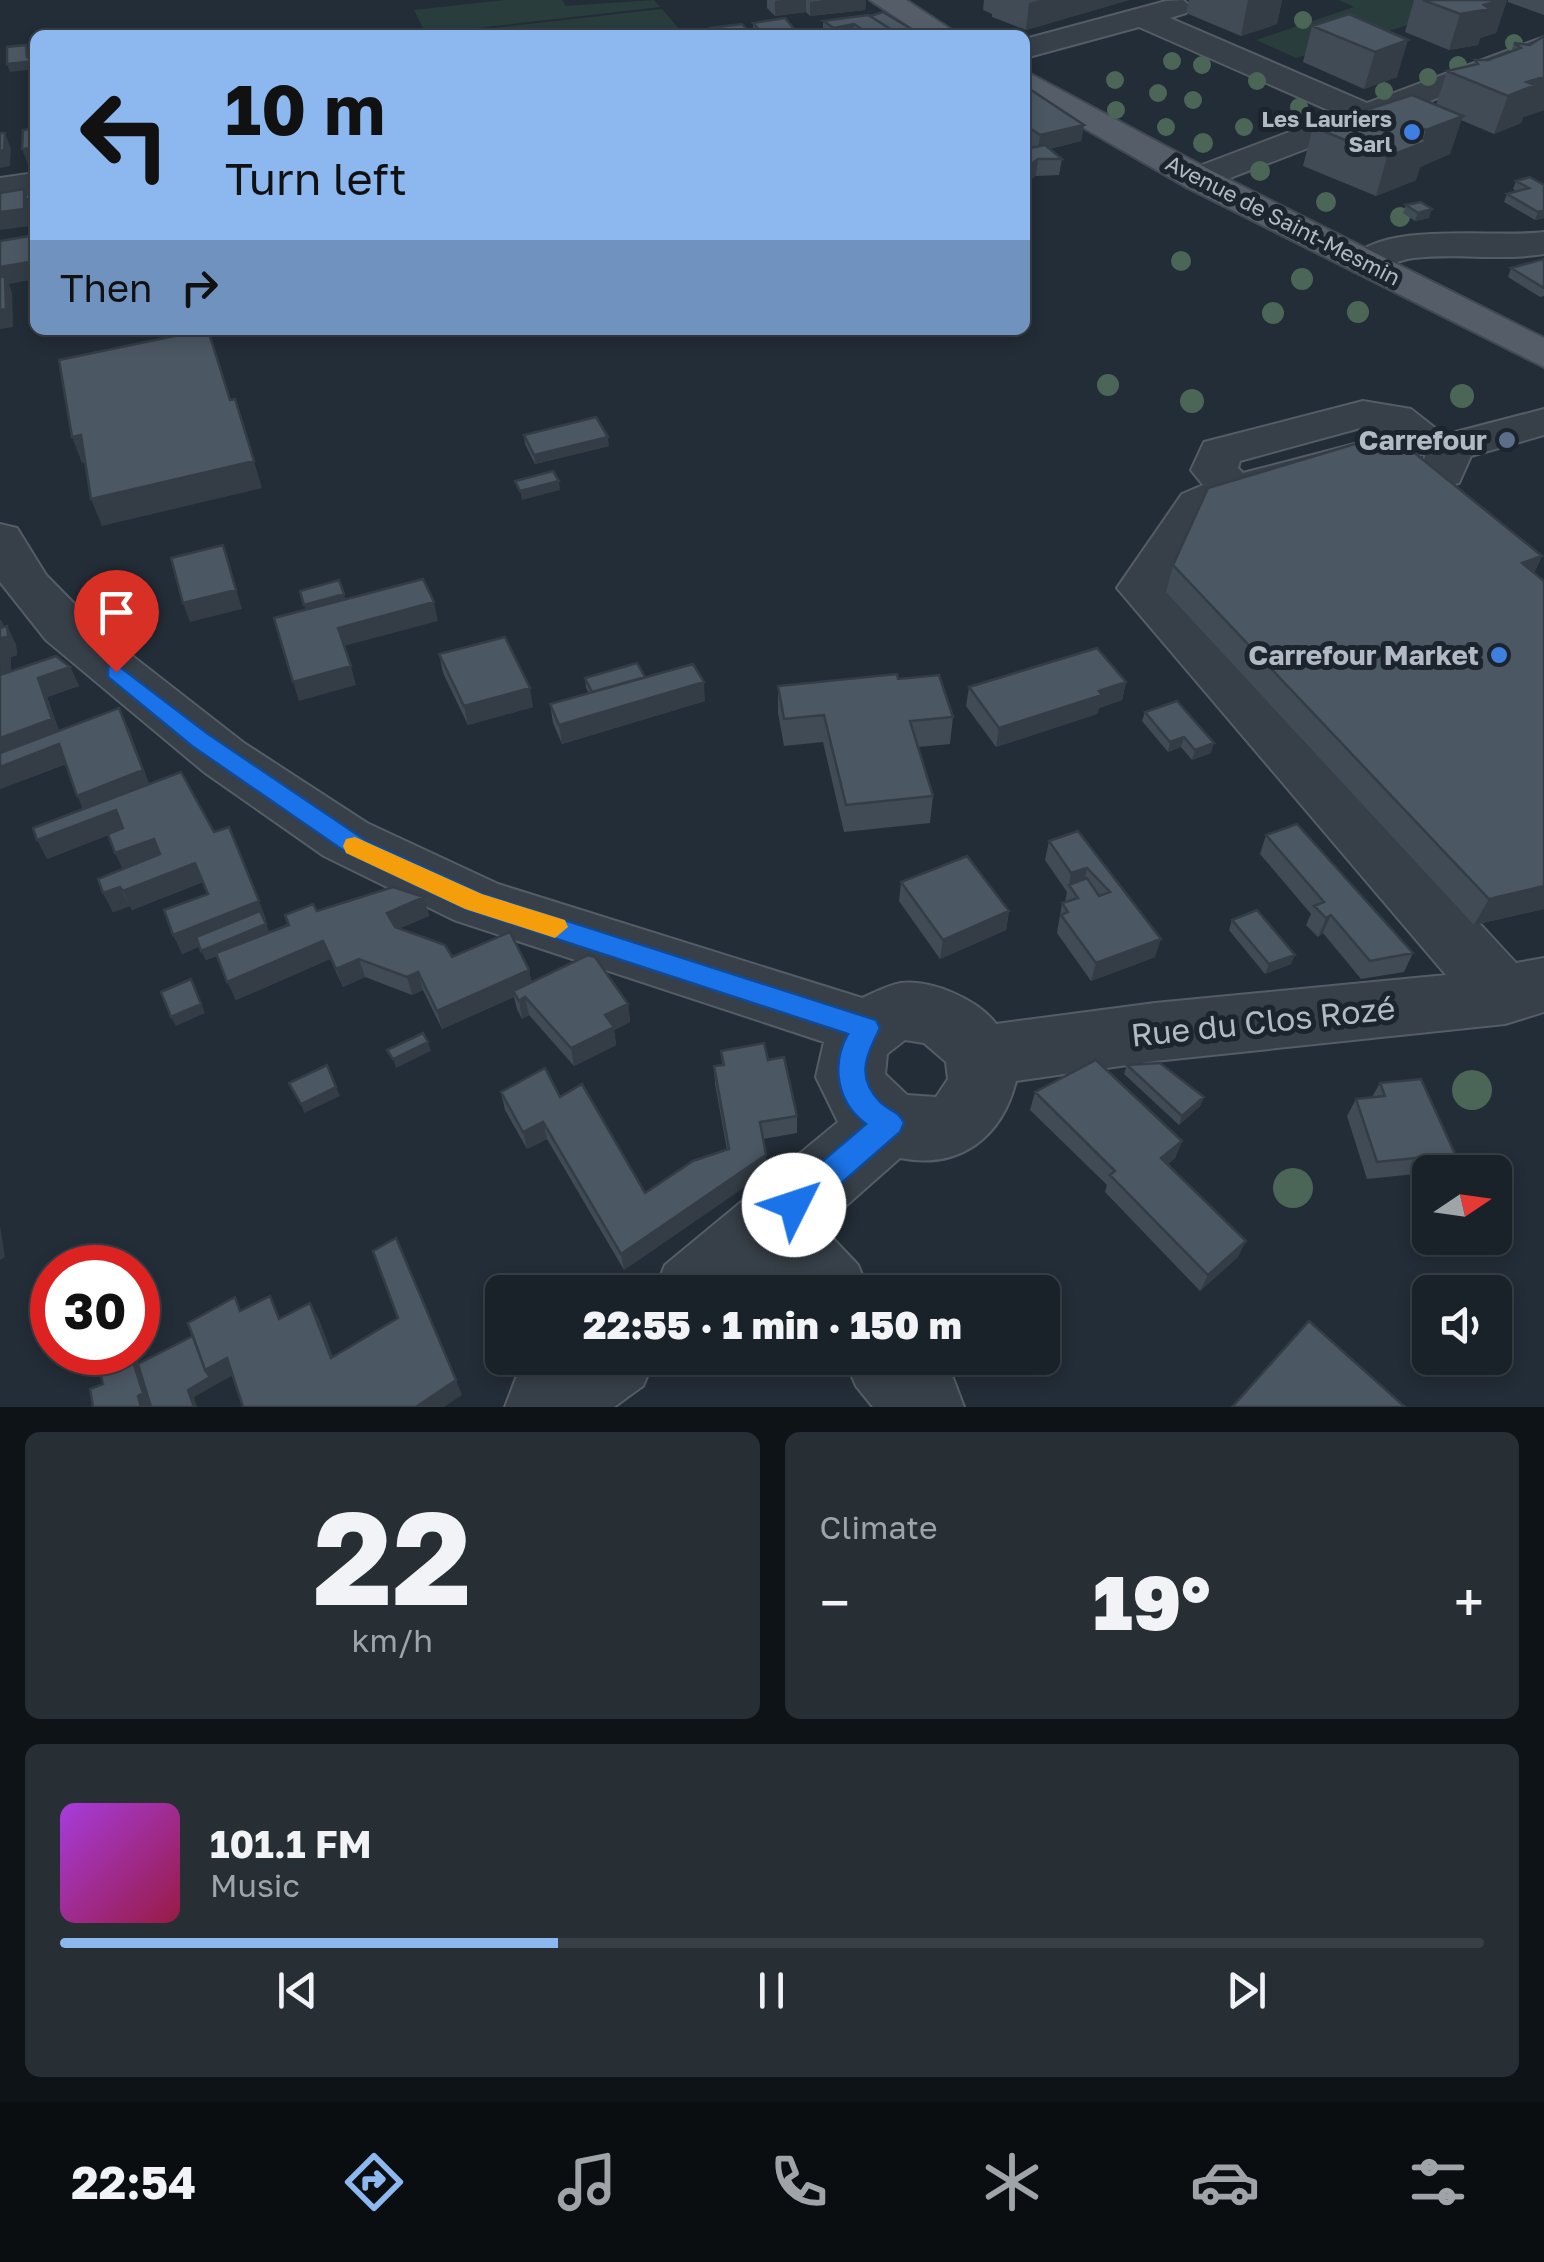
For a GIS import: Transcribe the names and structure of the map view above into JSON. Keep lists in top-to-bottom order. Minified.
{"streets":{"main road":["Avenue de Saint-Mesmin"],"street":["Rue du Clos Rozé"]},"places":["Les Lauriers Sarl","Carrefour","Carrefour Market"],"north":"right","page":{"turn":["10 m","Turn left"],"then":"Then","limit":"30","trip":"22:55 · 1 min · 150 m","tile":[["22","km/h"],"Climate"],"heat":["−","19°","+"],"song":["101.1 FM","Music"],"tabs":"22:54"}}
